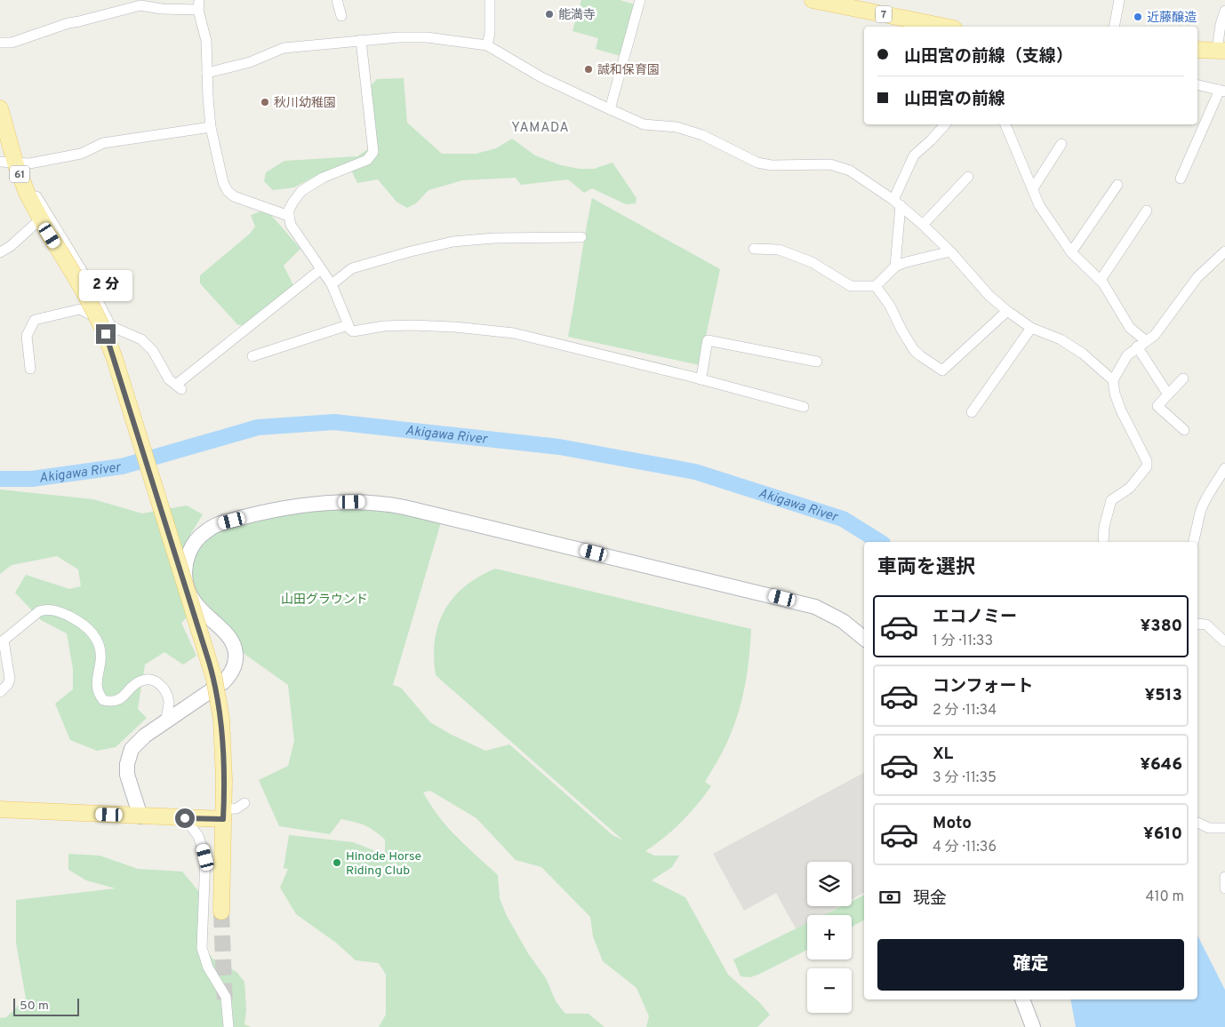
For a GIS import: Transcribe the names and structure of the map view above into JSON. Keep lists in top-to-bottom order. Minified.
{"streets":{"main road":["7","61"]},"districts":["YAMADA"],"water":["Akigawa River"],"parks":["山田グラウンド"],"places":["能満寺","近藤醸造","誠和保育園","秋川幼稚園","Hinode Horse Riding Club"],"scale_bar":"50 m","page":{"banner":["山田宮の前線（支線）","山田宮の前線"],"bubble":"2 分","heading":"車両を選択","list":[{"name":"エコノミー","note":"1 分 · 11:33","value":"¥380"},{"name":"コンフォート","note":"2 分 · 11:34","value":"¥513"},{"name":"XL","note":"3 分 · 11:35","value":"¥646"},{"name":"Moto","note":"4 分 · 11:36","value":"¥610"}],"map_buttons":["+","−"],"pay":["現金","410 m"],"buttons":"確定","scale":"50 m"}}
